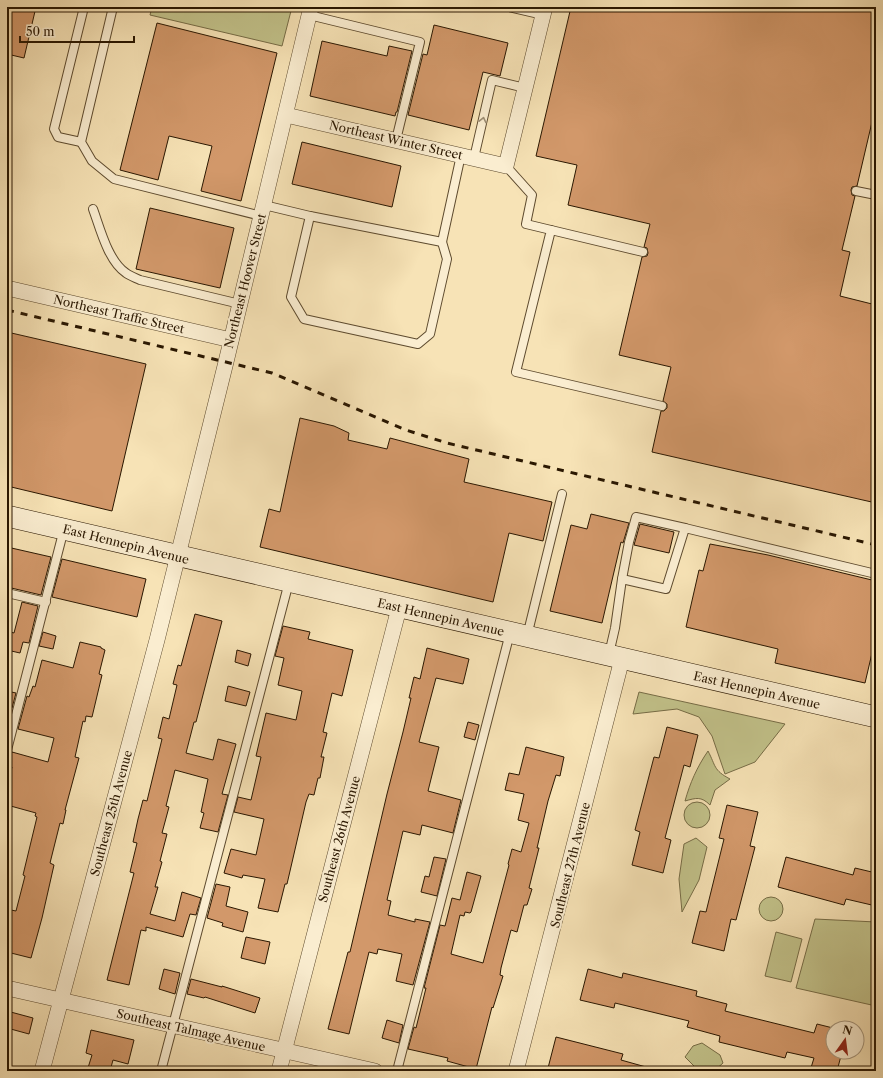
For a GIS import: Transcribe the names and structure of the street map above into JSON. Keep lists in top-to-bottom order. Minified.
{"streets":{"main road":["East Hennepin Avenue"],"street":["Northeast Winter Street","Northeast Hoover Street","Northeast Traffic Street","Southeast 25th Avenue","Southeast 26th Avenue","Southeast 27th Avenue","Southeast Talmage Avenue"]},"crossings":[["Northeast Winter Street","Northeast Hoover Street"],["Northeast Hoover Street","Northeast Traffic Street"],["Northeast Hoover Street","East Hennepin Avenue"],["Northeast Hoover Street","Southeast 25th Avenue"],["East Hennepin Avenue","Southeast 25th Avenue"],["East Hennepin Avenue","Southeast 26th Avenue"],["East Hennepin Avenue","Southeast 27th Avenue"],["Southeast 25th Avenue","Southeast Talmage Avenue"],["Southeast 26th Avenue","Southeast Talmage Avenue"]],"scale_bar":"50 m","north":"top"}
